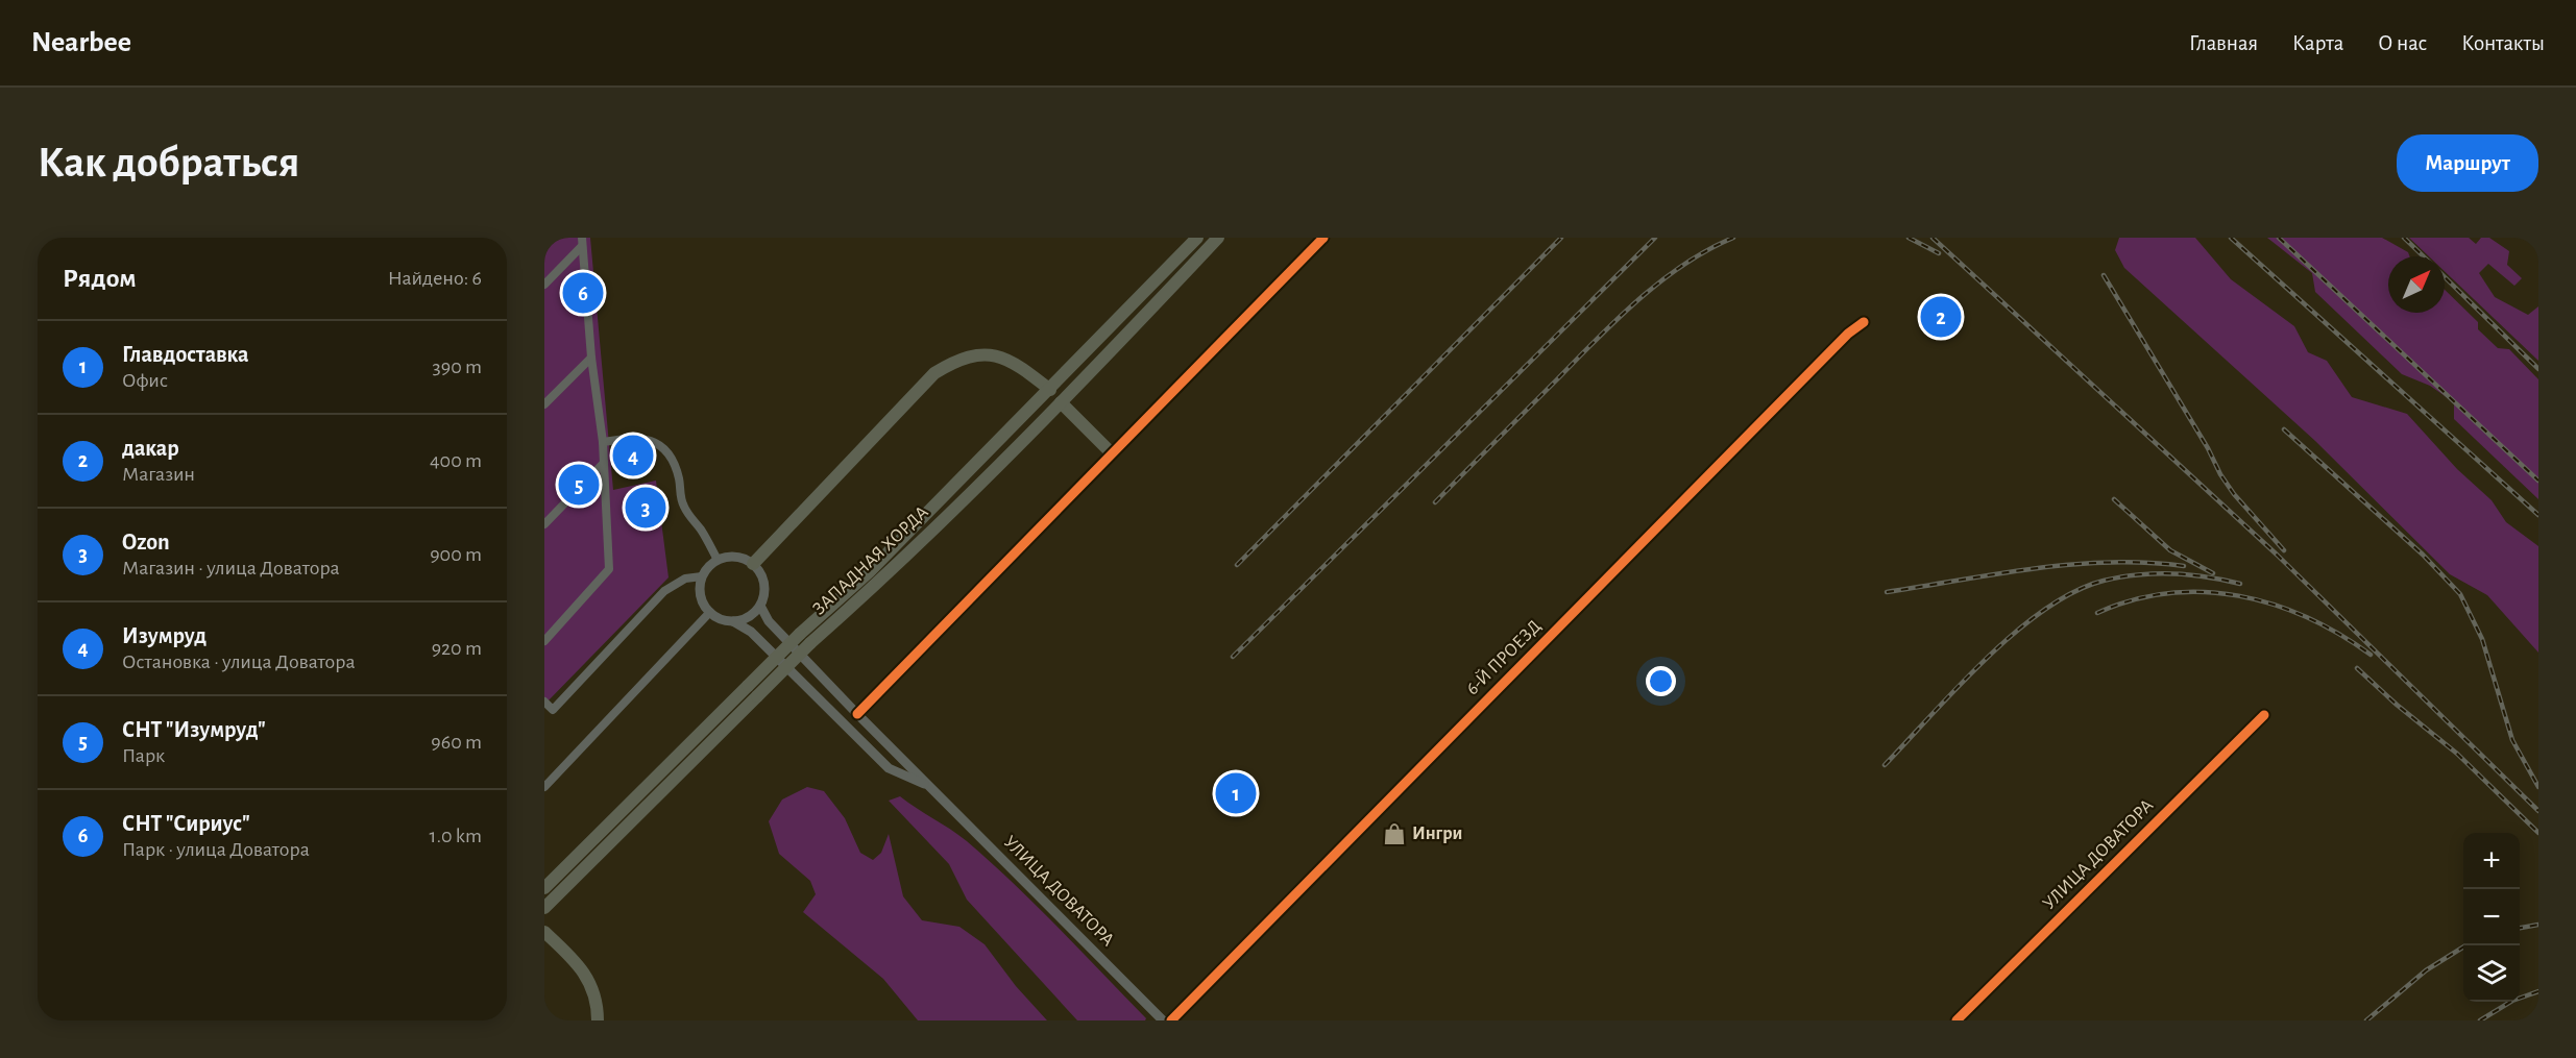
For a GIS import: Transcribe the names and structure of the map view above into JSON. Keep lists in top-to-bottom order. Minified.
{"streets":{"highway":["ЗАПАДНАЯ ХОРДА"],"street":["6-Й ПРОЕЗД","УЛИЦА ДОВАТОРА"]},"places":{"shop":["Ингри"]},"north":"top right","page":{"header":"Nearbee","nav":["Главная","Карта","О нас","Контакты"],"buttons":"Маршрут","title":"Как добраться","heading":["Рядом","Найдено: 6"],"pins":["6","2","4","5","3","1"],"list":[{"mark":"1","name":"Главдоставка","note":"Офис","value":"390 m"},{"mark":"2","name":"дакар","note":"Магазин","value":"400 m"},{"mark":"3","name":"Ozon","note":"Магазин · улица Доватора","value":"900 m"},{"mark":"4","name":"Изумруд","note":"Остановка · улица Доватора","value":"920 m"},{"mark":"5","name":"СНТ \"Изумруд\"","note":"Парк","value":"960 m"},{"mark":"6","name":"СНТ \"Сириус\"","note":"Парк · улица Доватора","value":"1.0 km"}],"map_buttons":["+","−"]}}
